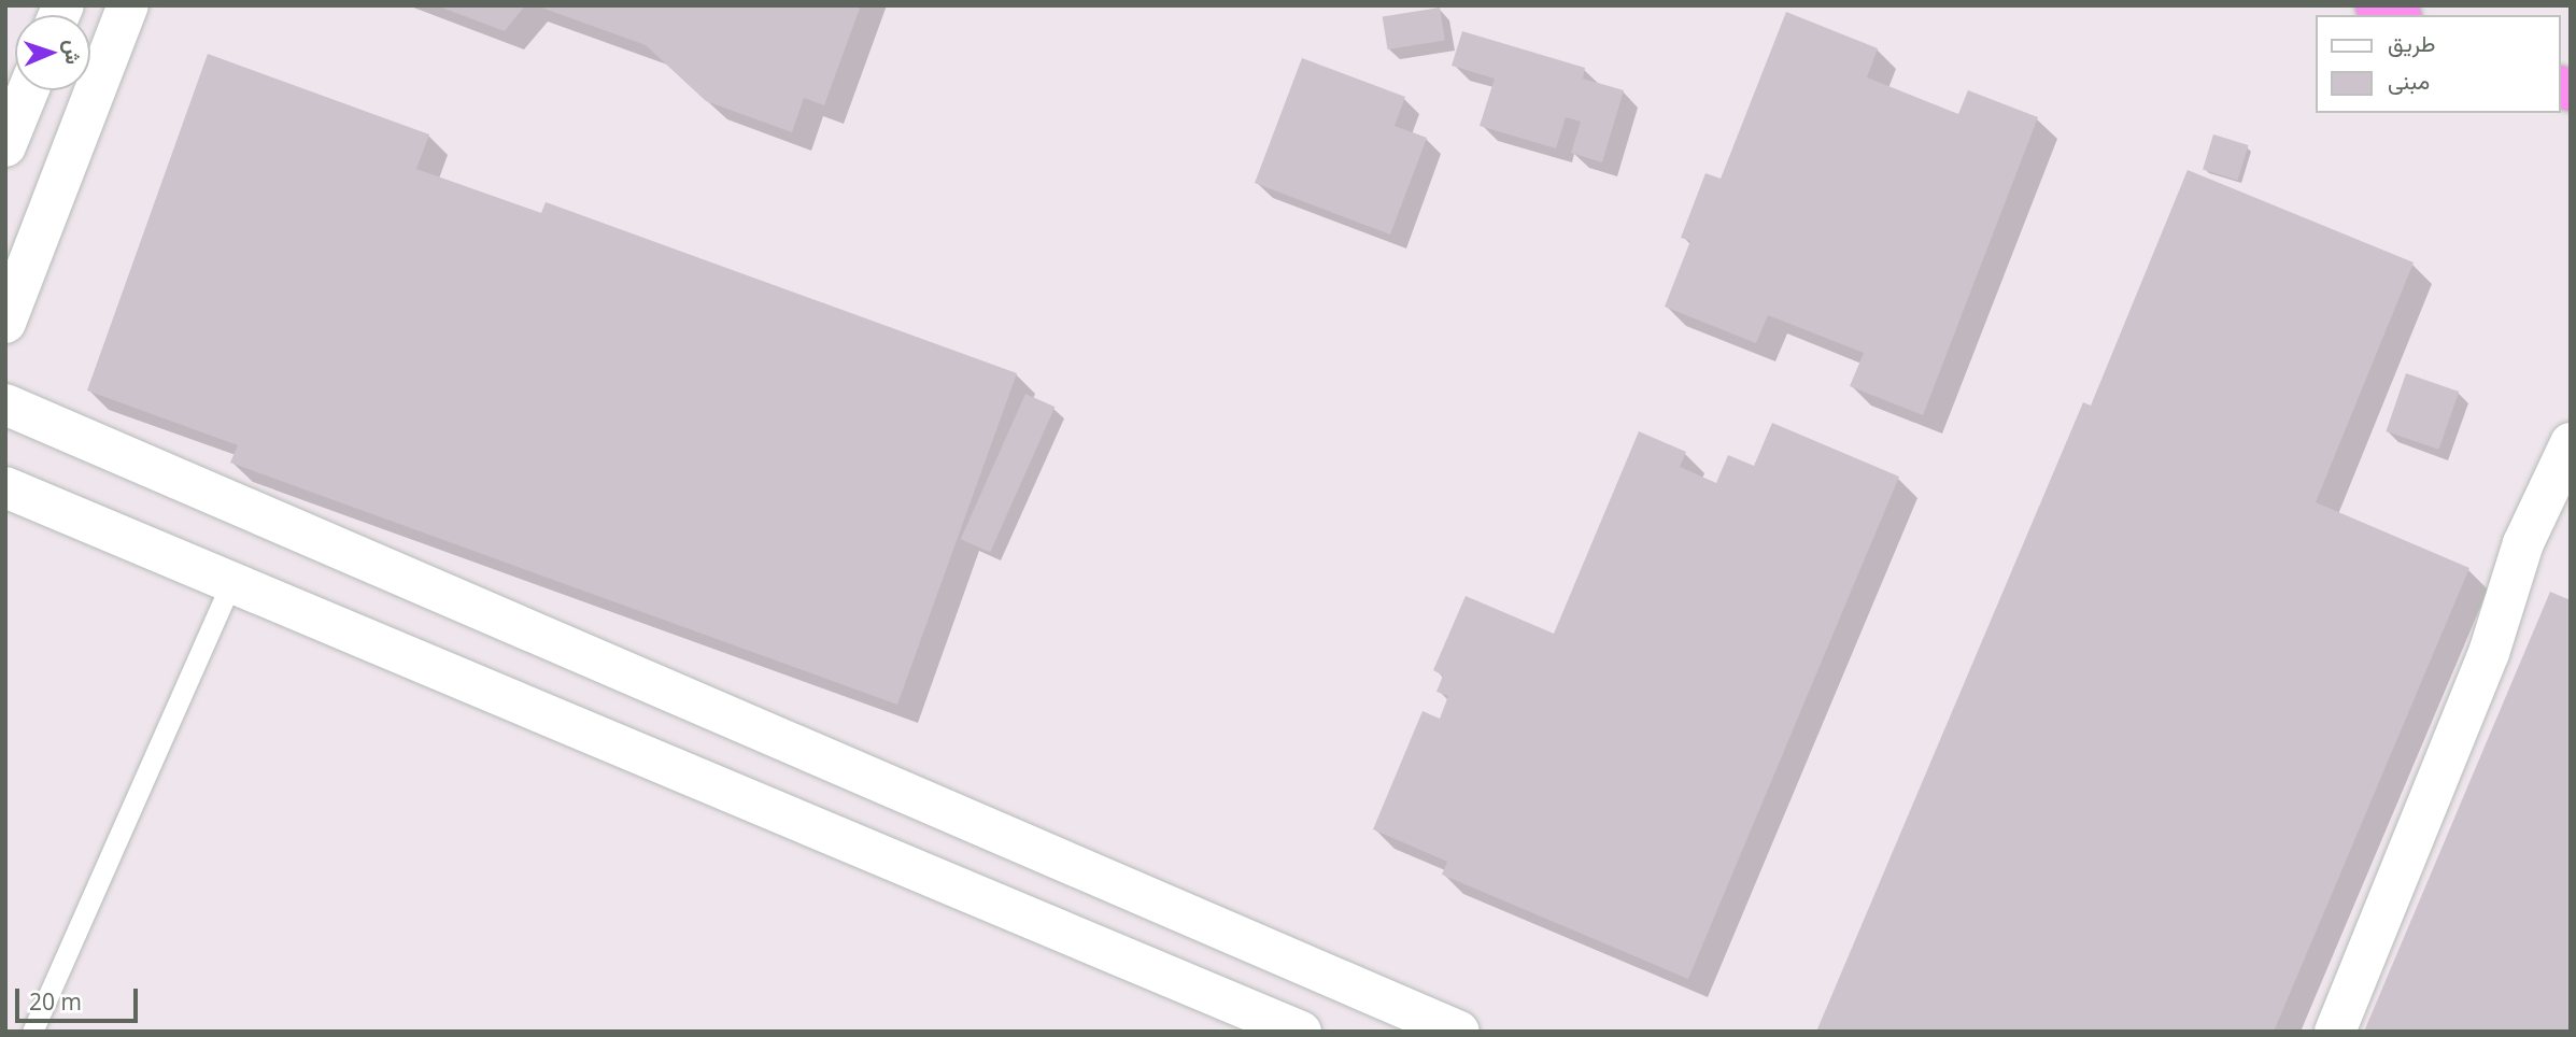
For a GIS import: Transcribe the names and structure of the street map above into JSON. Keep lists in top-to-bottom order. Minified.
{"legend":["طريق","مبنى"],"scale_bar":"20 m","north":"right"}
